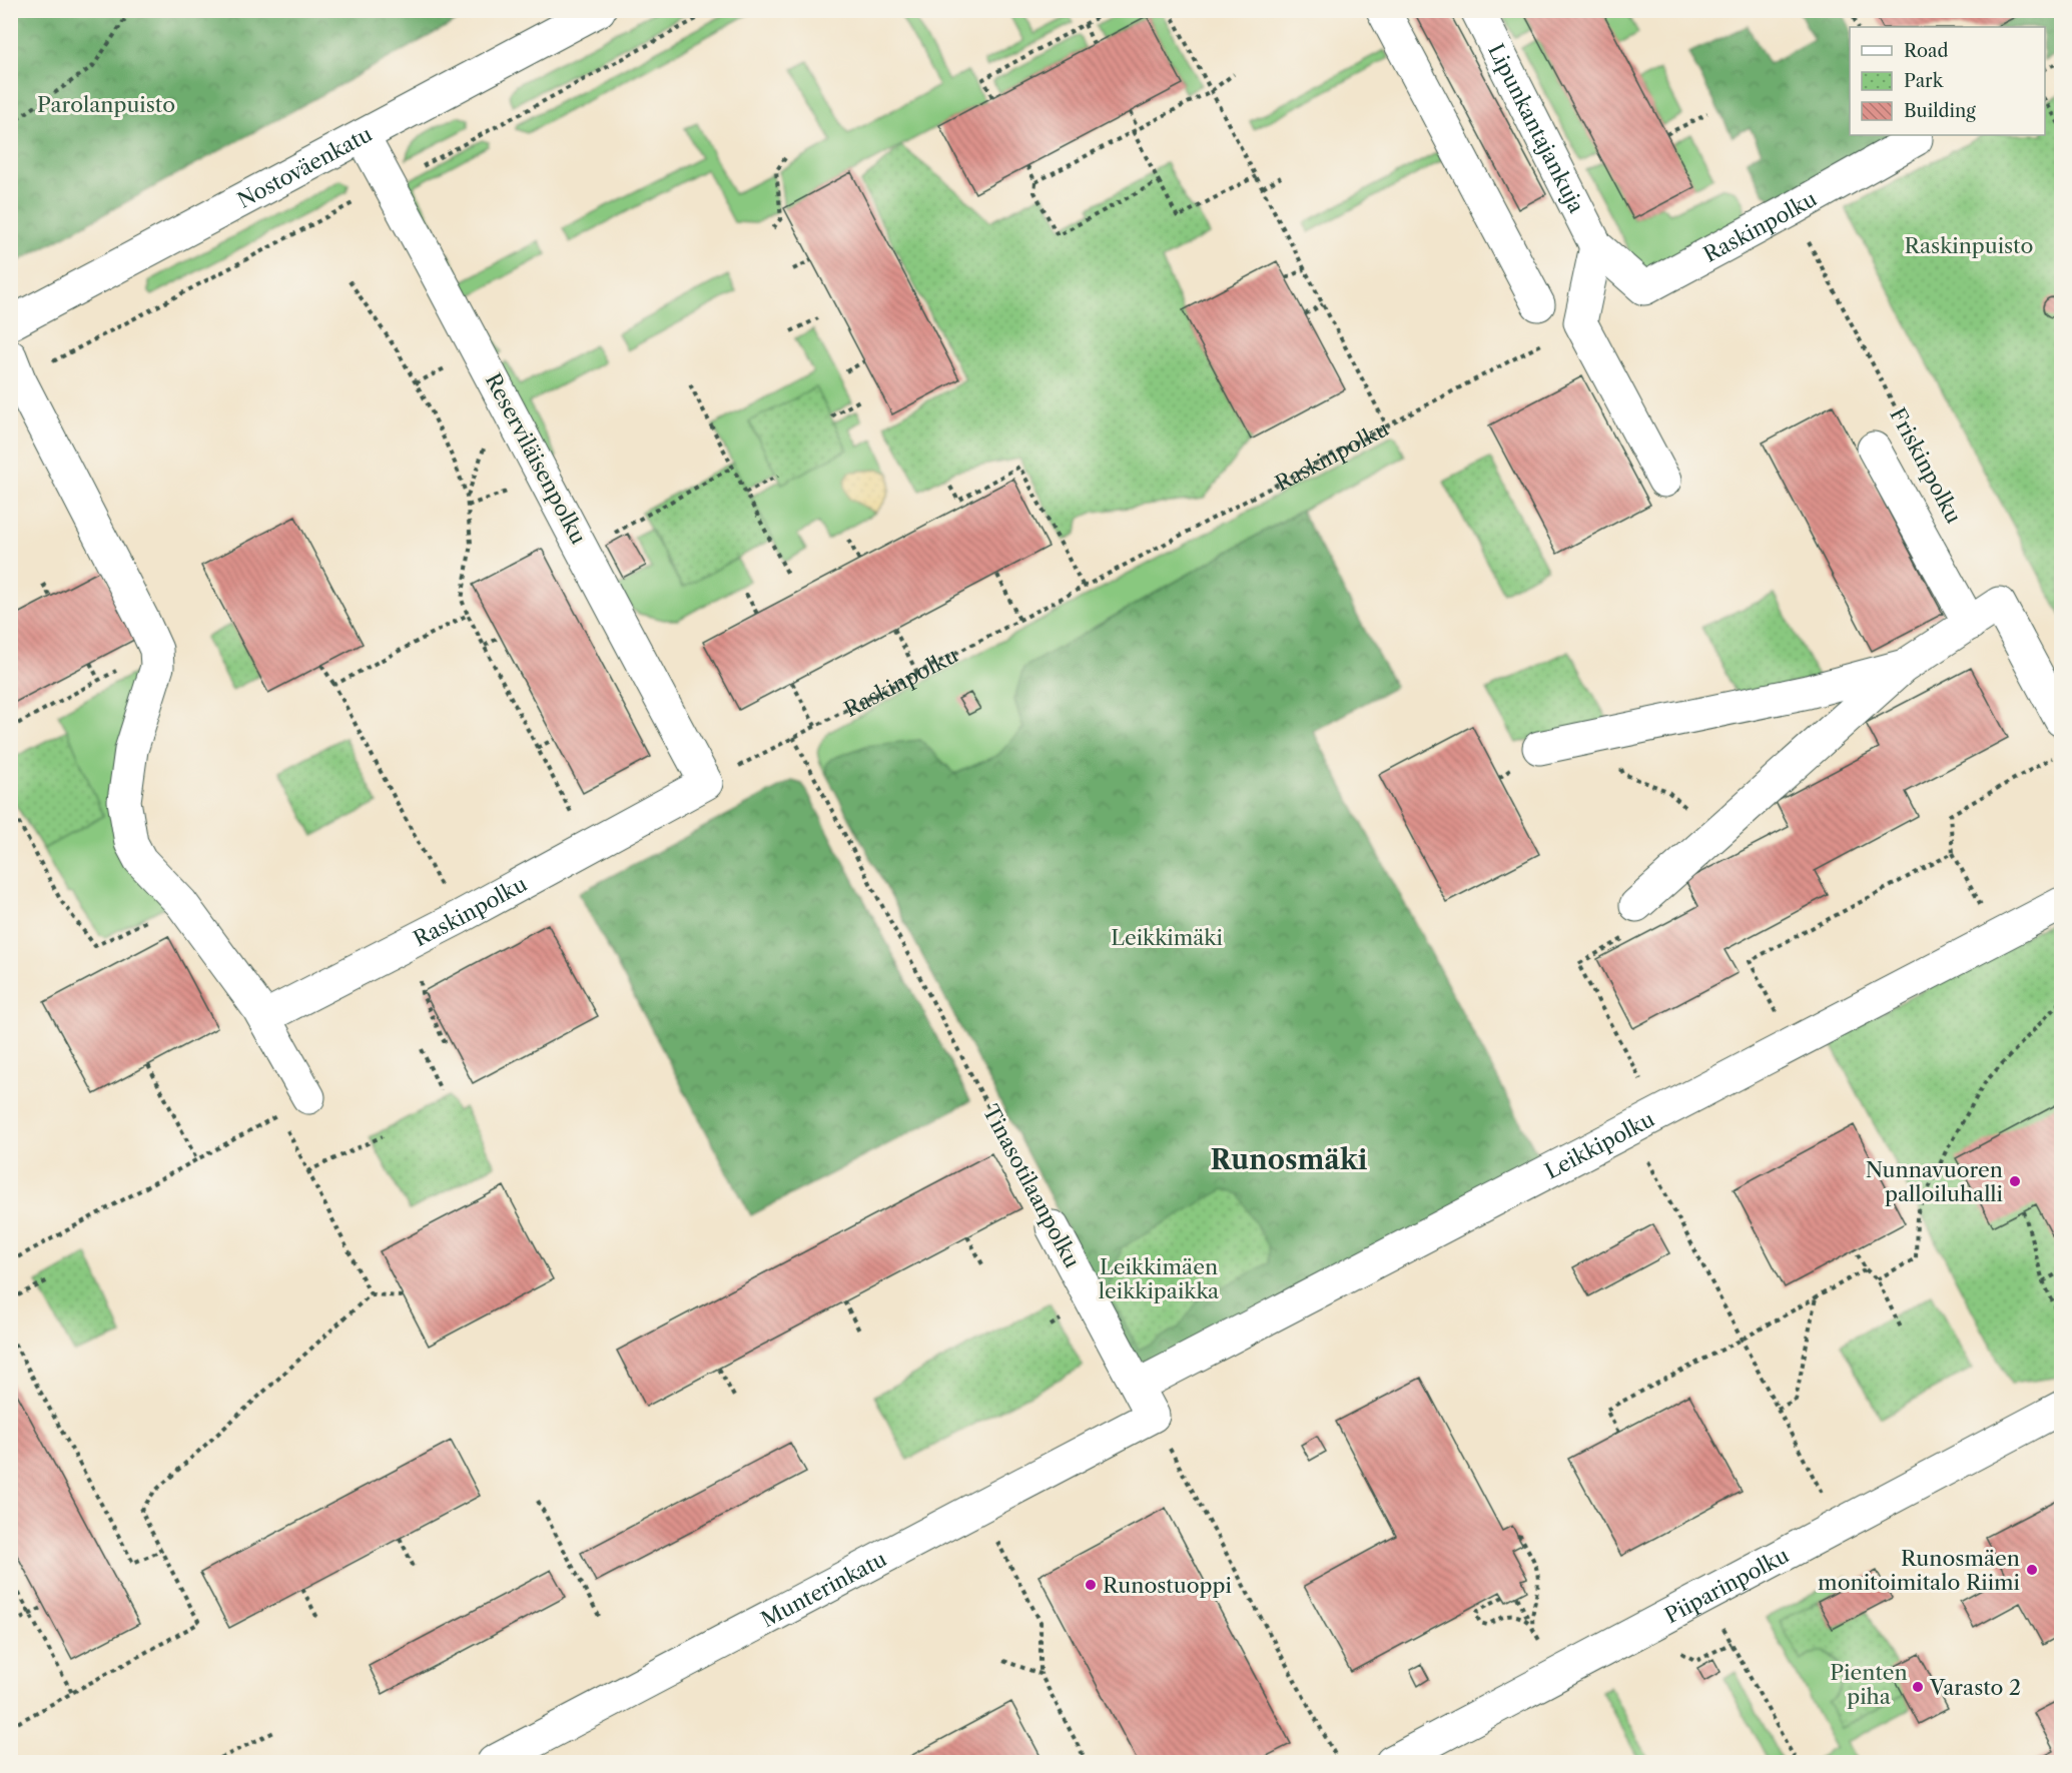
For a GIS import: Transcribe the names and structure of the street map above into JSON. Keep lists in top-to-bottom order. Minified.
{"streets":{"street":["Lipunkantajankuja","Nostoväenkatu","Raskinpolku","Reserviläisenpolku","Leikkipolku","Tinasotilaanpolku","Piiparinpolku","Munterinkatu"],"path":["Friskinpolku"]},"crossings":[["Lipunkantajankuja","Raskinpolku"],["Nostoväenkatu","Reserviläisenpolku"],["Raskinpolku","Reserviläisenpolku"],["Raskinpolku","Friskinpolku"],["Raskinpolku","Tinasotilaanpolku"],["Leikkipolku","Tinasotilaanpolku"],["Tinasotilaanpolku","Munterinkatu"]],"districts":["Runosmäki"],"parks":["Parolanpuisto","Raskinpuisto","Leikkimäki","Leikkimäen leikkipaikka","Pienten piha"],"places":["Nunnavuoren palloiluhalli","Runosmäen monitoimitalo Riimi","Runostuoppi","Varasto 2"],"legend":["Road","Park","Building"]}
